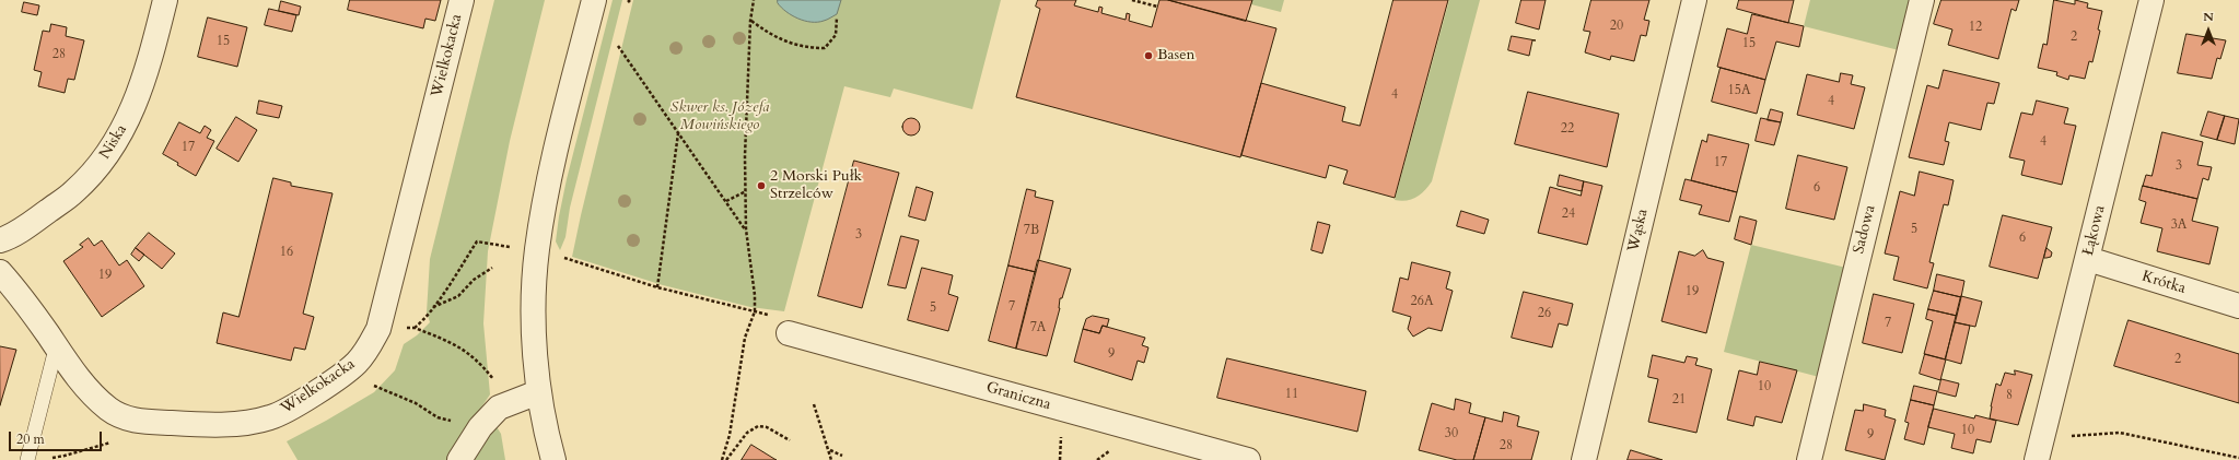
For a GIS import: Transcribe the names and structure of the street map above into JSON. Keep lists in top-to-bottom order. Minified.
{"streets":{"street":["Wielkokacka","Niska","Sadowa","Wąska","Łąkowa","Krótka","Graniczna"]},"crossings":[["Łąkowa","Krótka"]],"parks":["Skwer ks. Józefa Mowińskiego"],"places":["Basen","2 Morski Pułk Strzelców"],"house_numbers":["20","12","2","15","15","28","15A","4","4","22","4","17","17","3","6","24","3A","5","7B","3","6","16","19","19","26A","7","5","26","7","7A","9","2","10","11","8","21","10","30","9","28"],"scale_bar":"20 m","north":"top"}
